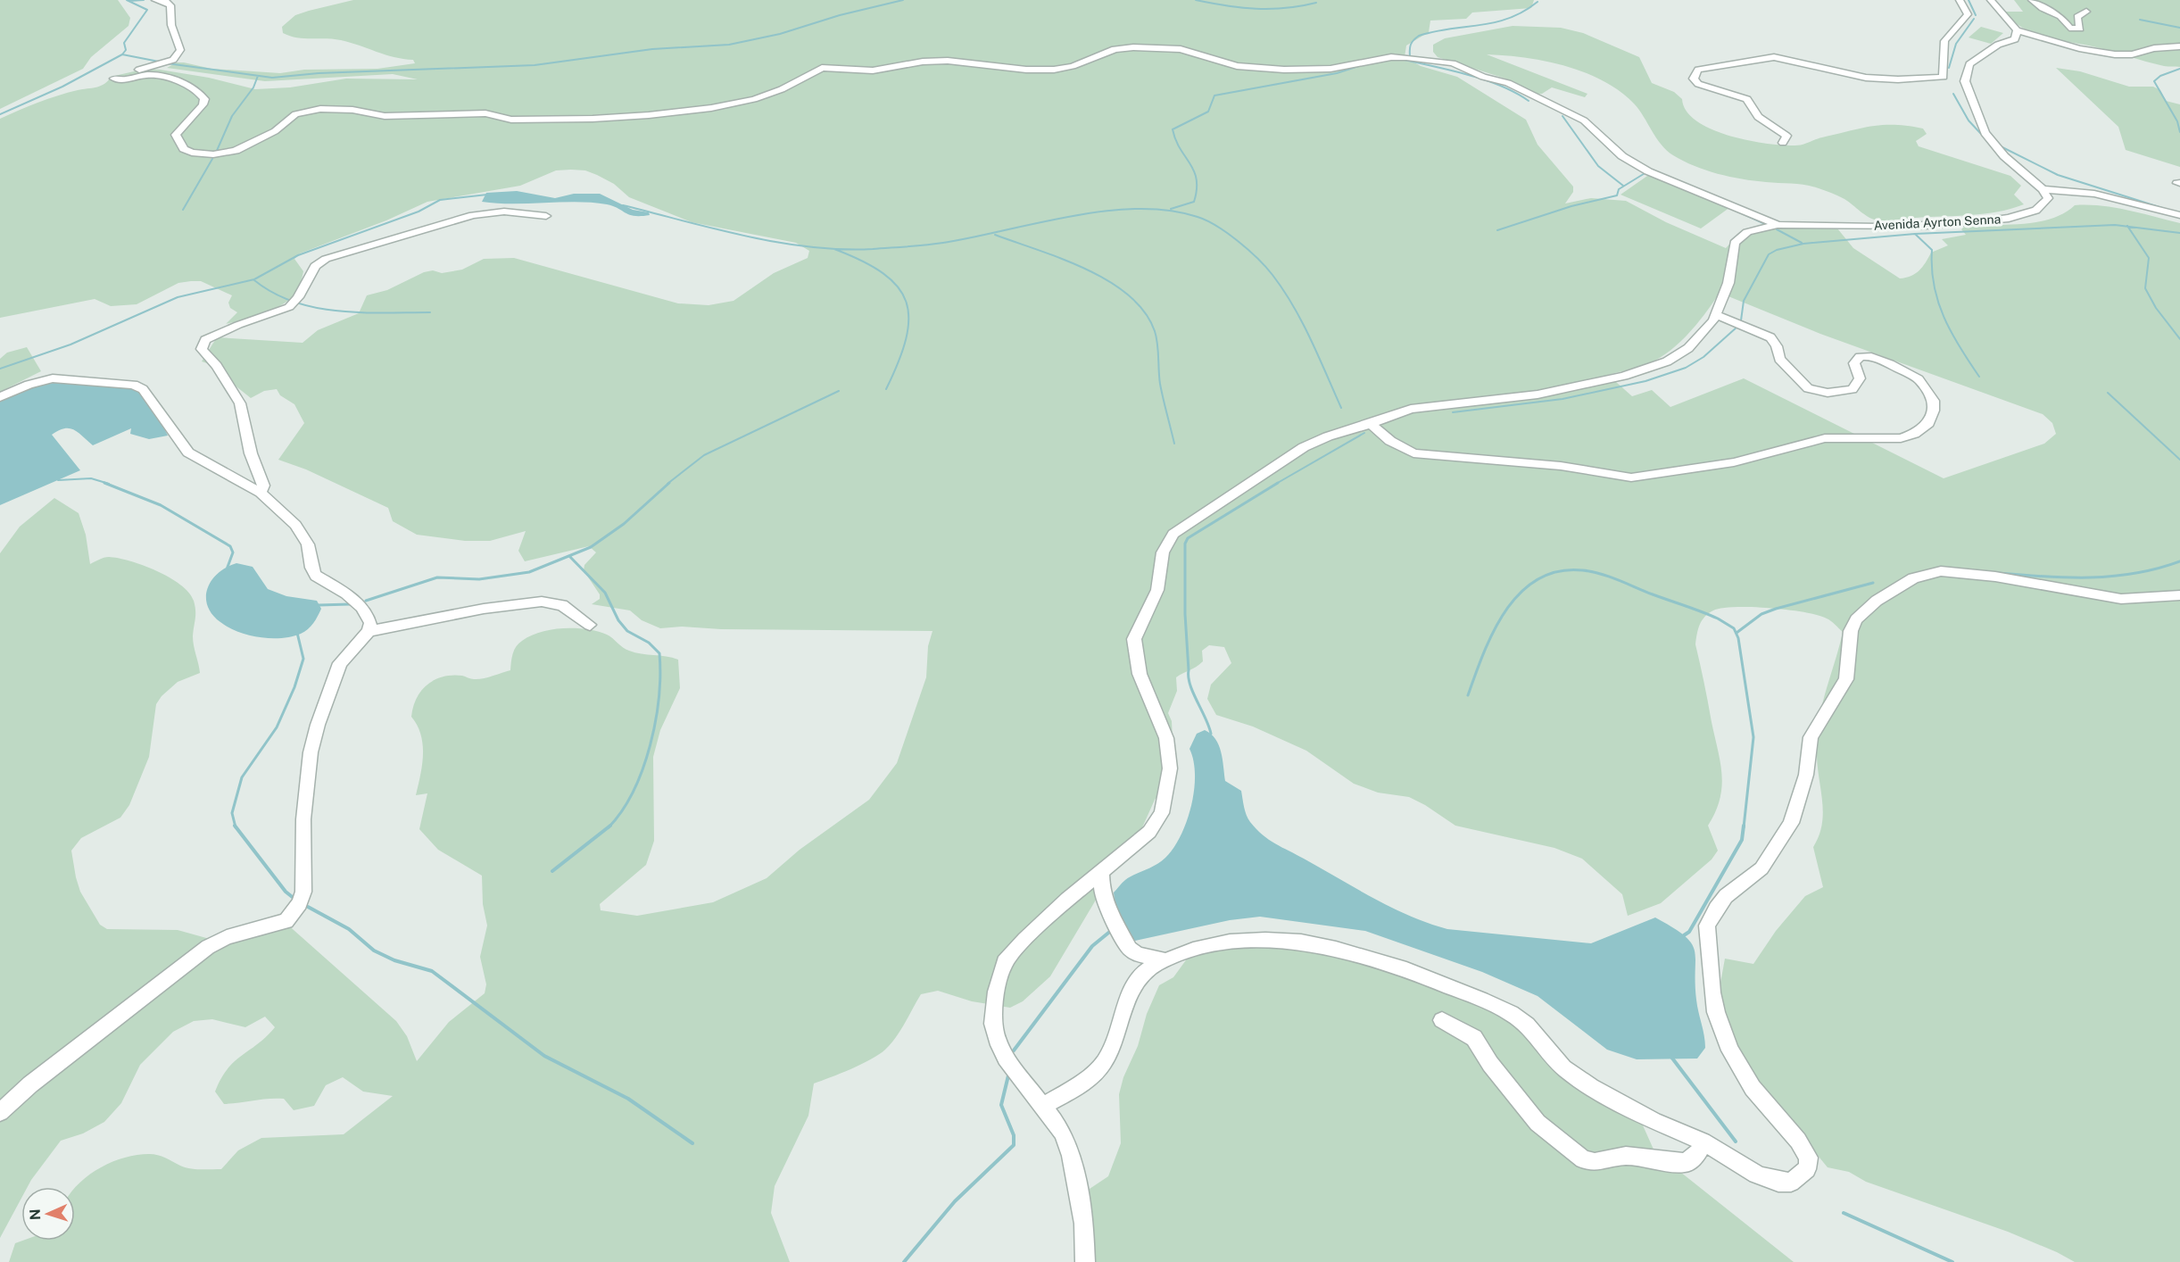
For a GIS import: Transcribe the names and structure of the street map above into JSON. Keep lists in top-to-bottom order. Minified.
{"streets":{"street":["Avenida Ayrton Senna"]},"north":"left"}
